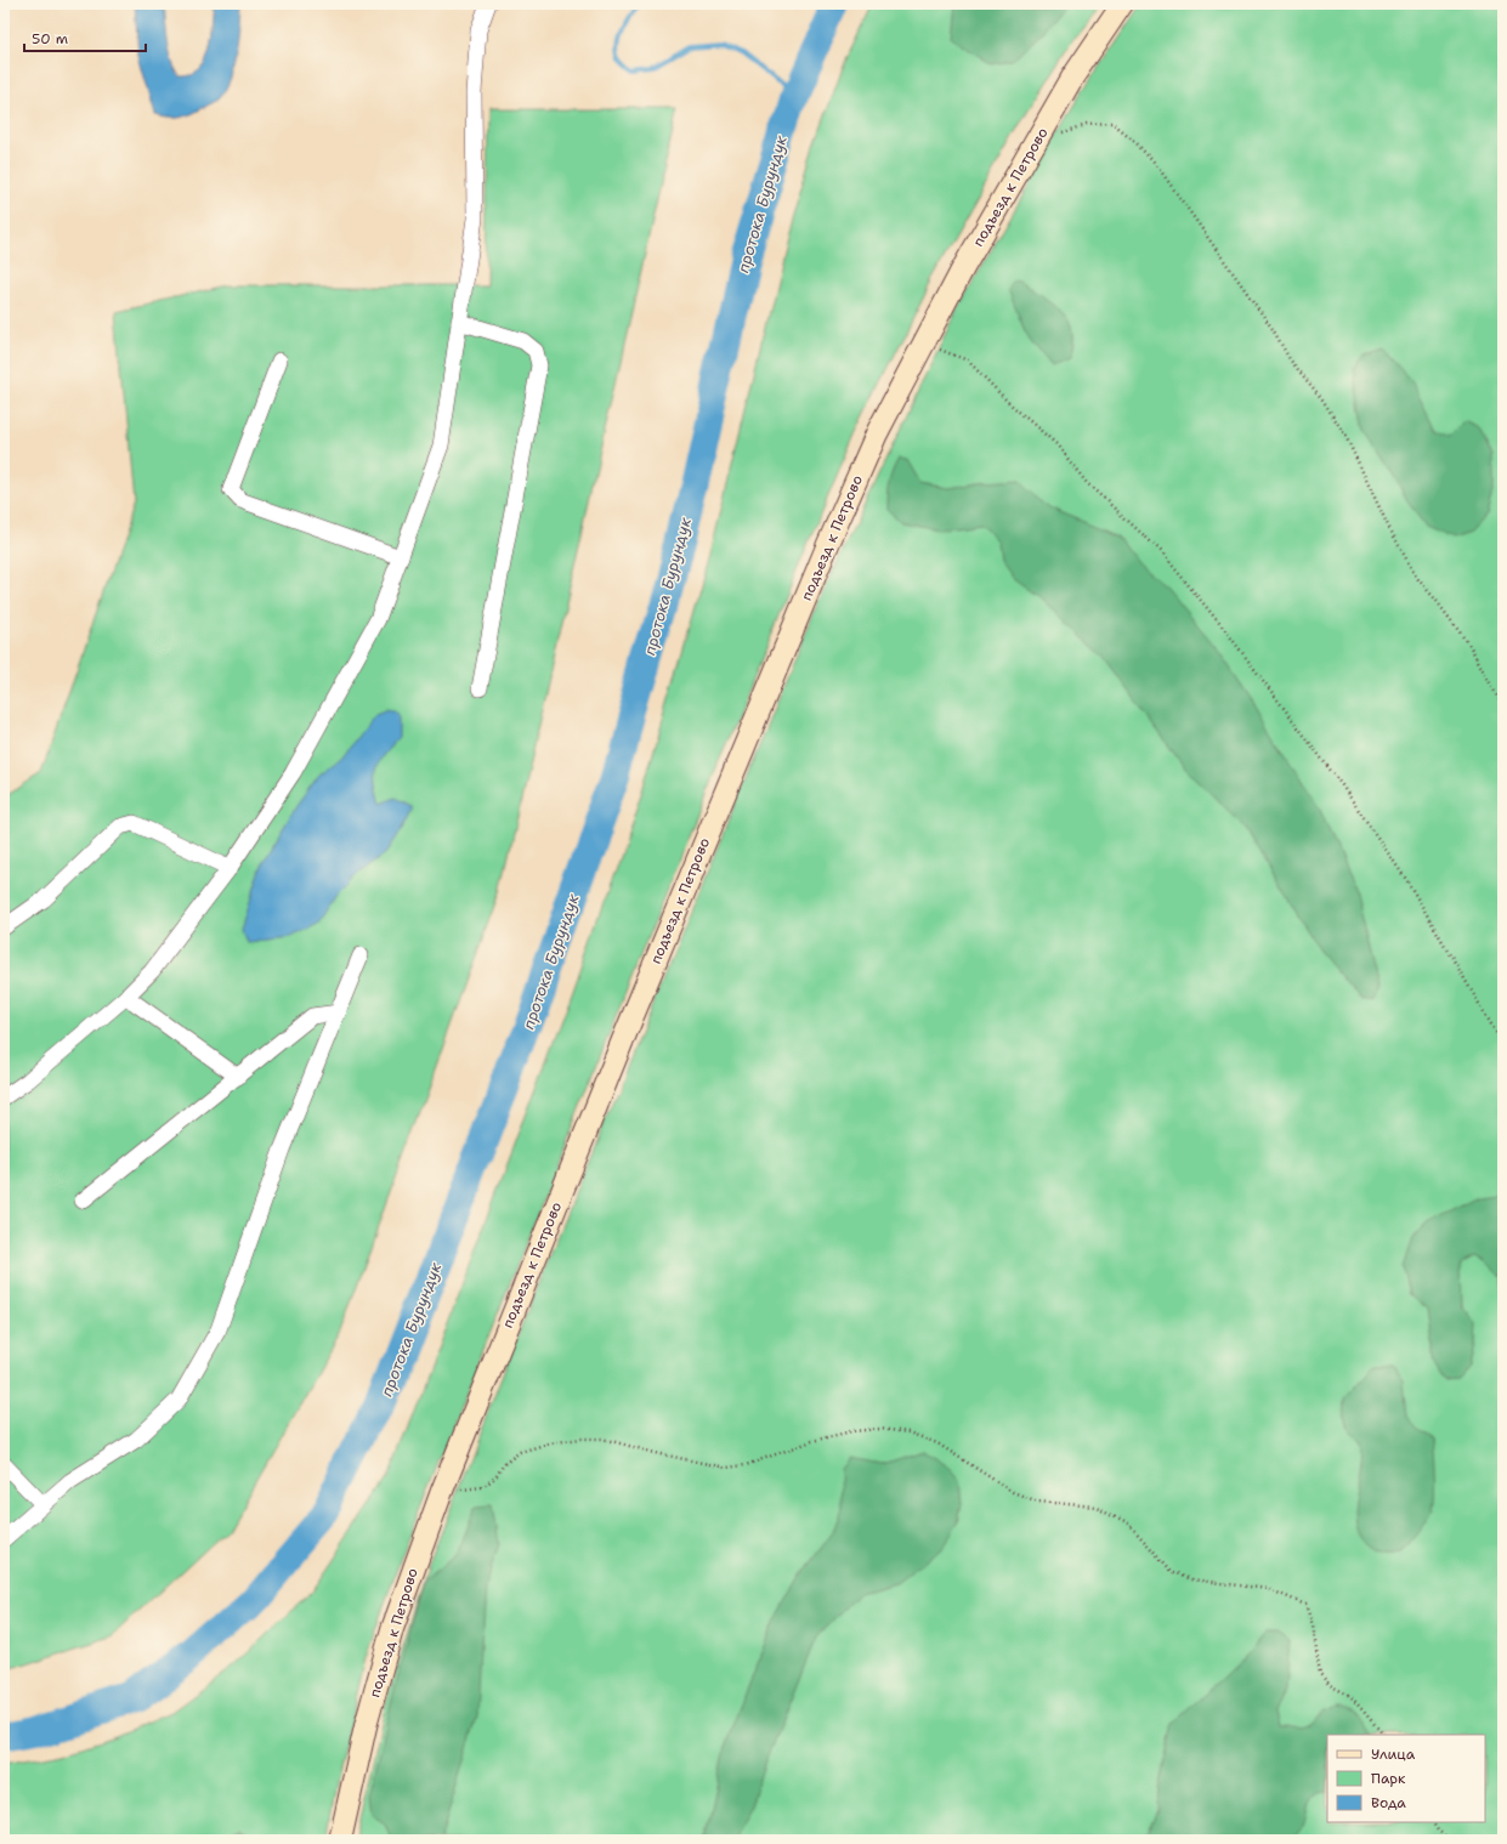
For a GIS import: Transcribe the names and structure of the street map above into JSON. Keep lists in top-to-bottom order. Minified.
{"streets":{"street":["подъезд к Петрово"]},"water":["протока Бурундук"],"legend":["Улица","Парк","Вода"],"scale_bar":"50 m"}
